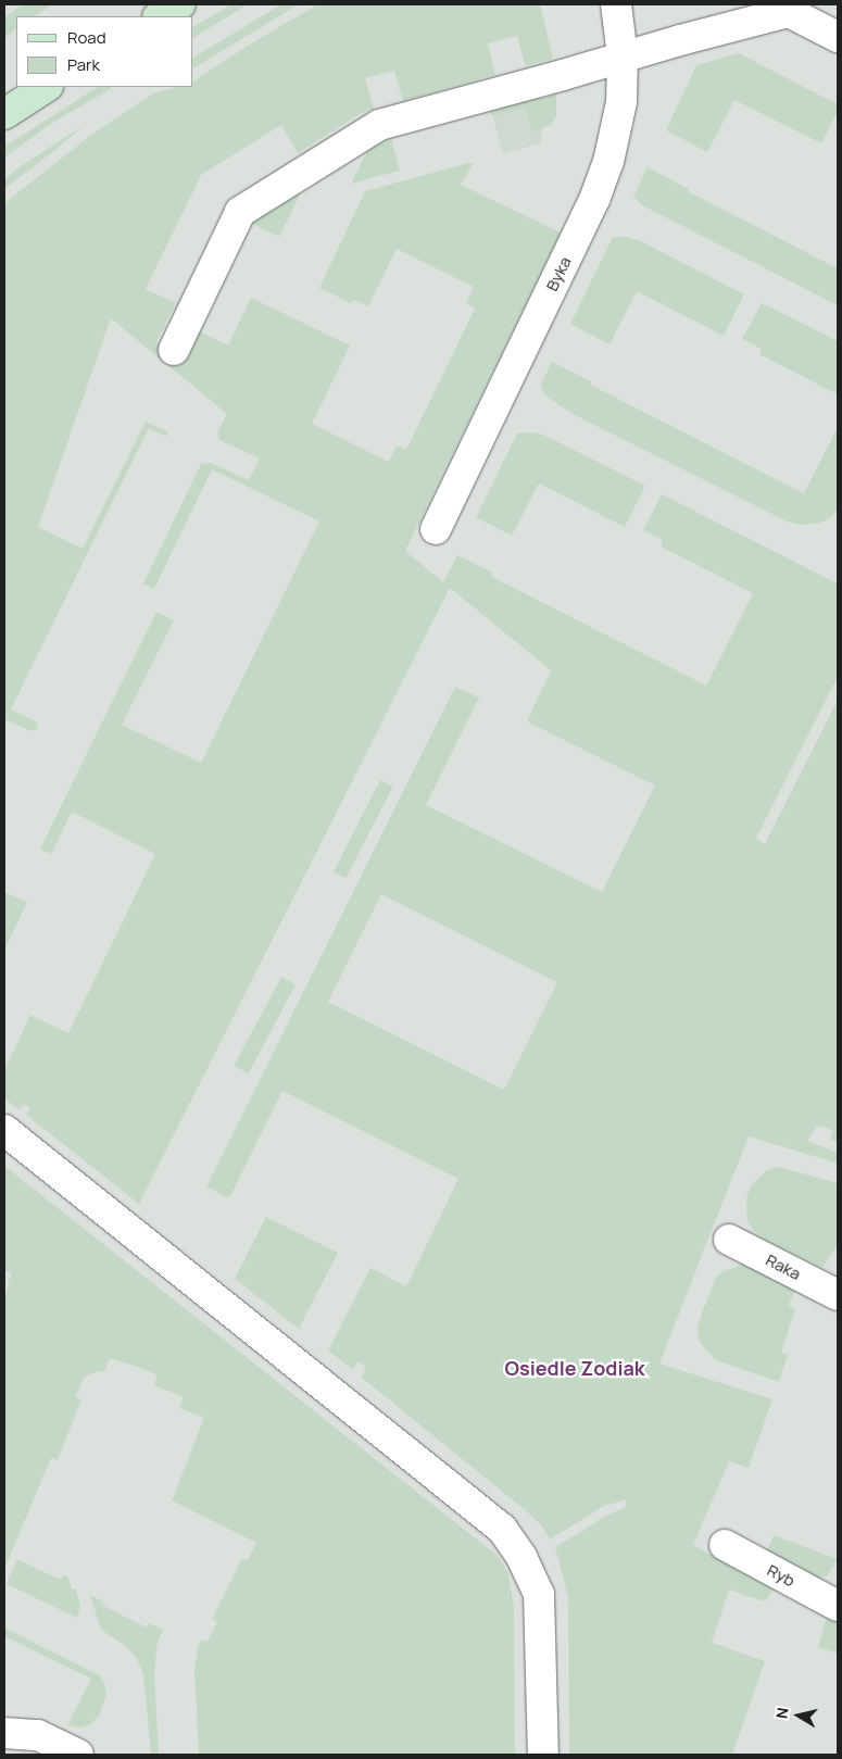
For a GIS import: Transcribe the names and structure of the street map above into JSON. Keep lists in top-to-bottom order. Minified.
{"streets":{"street":["Byka","Raka","Ryb"]},"districts":["Osiedle Zodiak"],"legend":["Road","Park"],"north":"left"}
